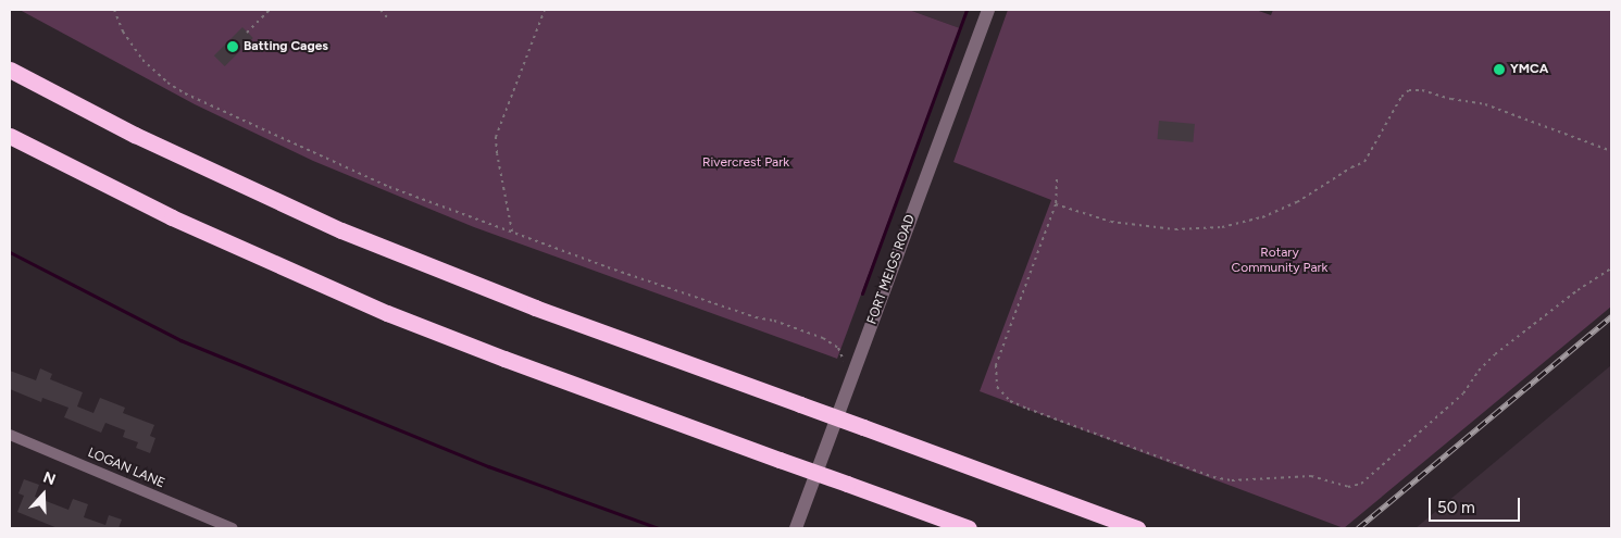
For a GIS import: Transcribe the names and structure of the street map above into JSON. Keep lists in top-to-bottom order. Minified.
{"streets":{"street":["FORT MEIGS ROAD","LOGAN LANE"]},"parks":["Rivercrest Park","Rotary Community Park"],"places":["Batting Cages","YMCA"],"scale_bar":"50 m","north":"top"}
